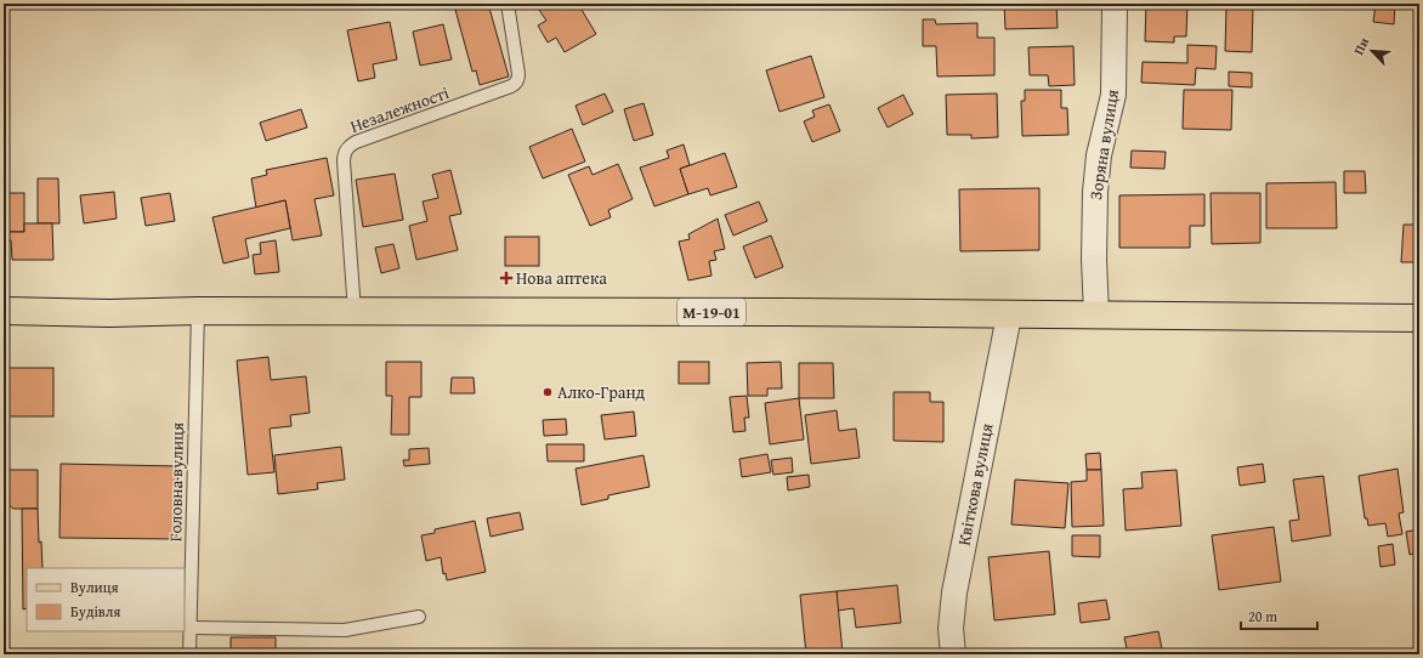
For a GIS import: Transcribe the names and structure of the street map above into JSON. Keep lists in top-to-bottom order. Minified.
{"streets":{"main road":["М-19-01"],"street":["Зоряна вулиця","Квіткова вулиця"],"lane":["Незалежності","Головна вулиця"]},"crossings":[["Незалежності","М-19-01"],["Зоряна вулиця","М-19-01"],["М-19-01","Головна вулиця"],["М-19-01","Квіткова вулиця"]],"places":{"health":["Нова аптека"],"other":["Алко-Гранд"]},"legend":["Вулиця","Будівля"],"scale_bar":"20 m","north":"top left"}
